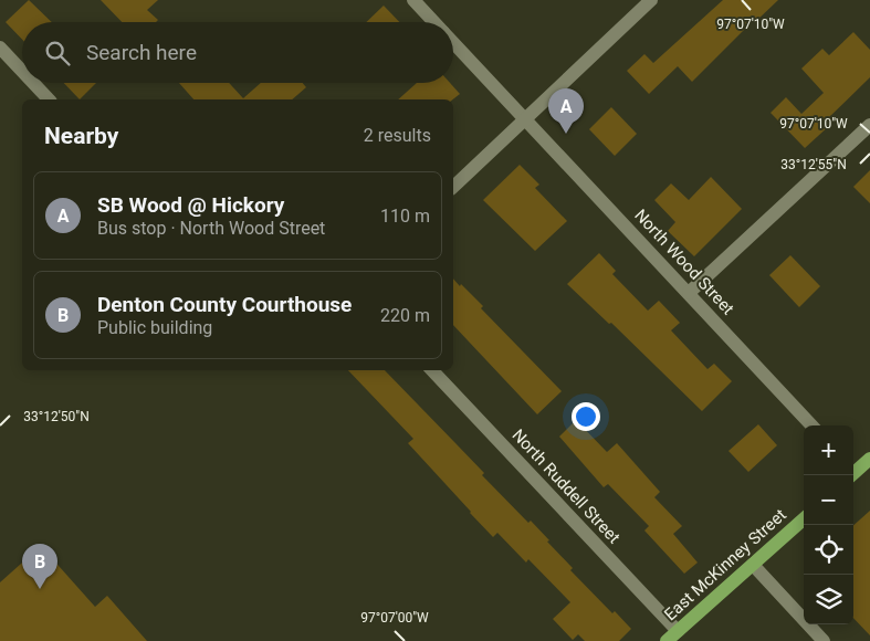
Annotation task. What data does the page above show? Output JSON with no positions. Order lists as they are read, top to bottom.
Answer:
{
  "streets": {
    "main road": ["East McKinney Street"],
    "street": ["North Wood Street", "North Ruddell Street"]
  },
  "crossings": [
    ["North Ruddell Street", "East McKinney Street"]
  ],
  "page": {
    "search": "Search here",
    "pins": ["A", "B"],
    "heading": ["Nearby", "2 results"],
    "list": [
      {
        "mark": "A",
        "name": "SB Wood @ Hickory",
        "note": "Bus stop · North Wood Street",
        "value": "110 m"
      },
      {
        "mark": "B",
        "name": "Denton County Courthouse",
        "note": "Public building",
        "value": "220 m"
      }
    ],
    "map_buttons": ["+", "−"]
  },
  "coordinates": [
    "97°07'10\"W",
    "33°12'55\"N",
    "33°12'50\"N",
    "97°07'00\"W"
  ]
}
